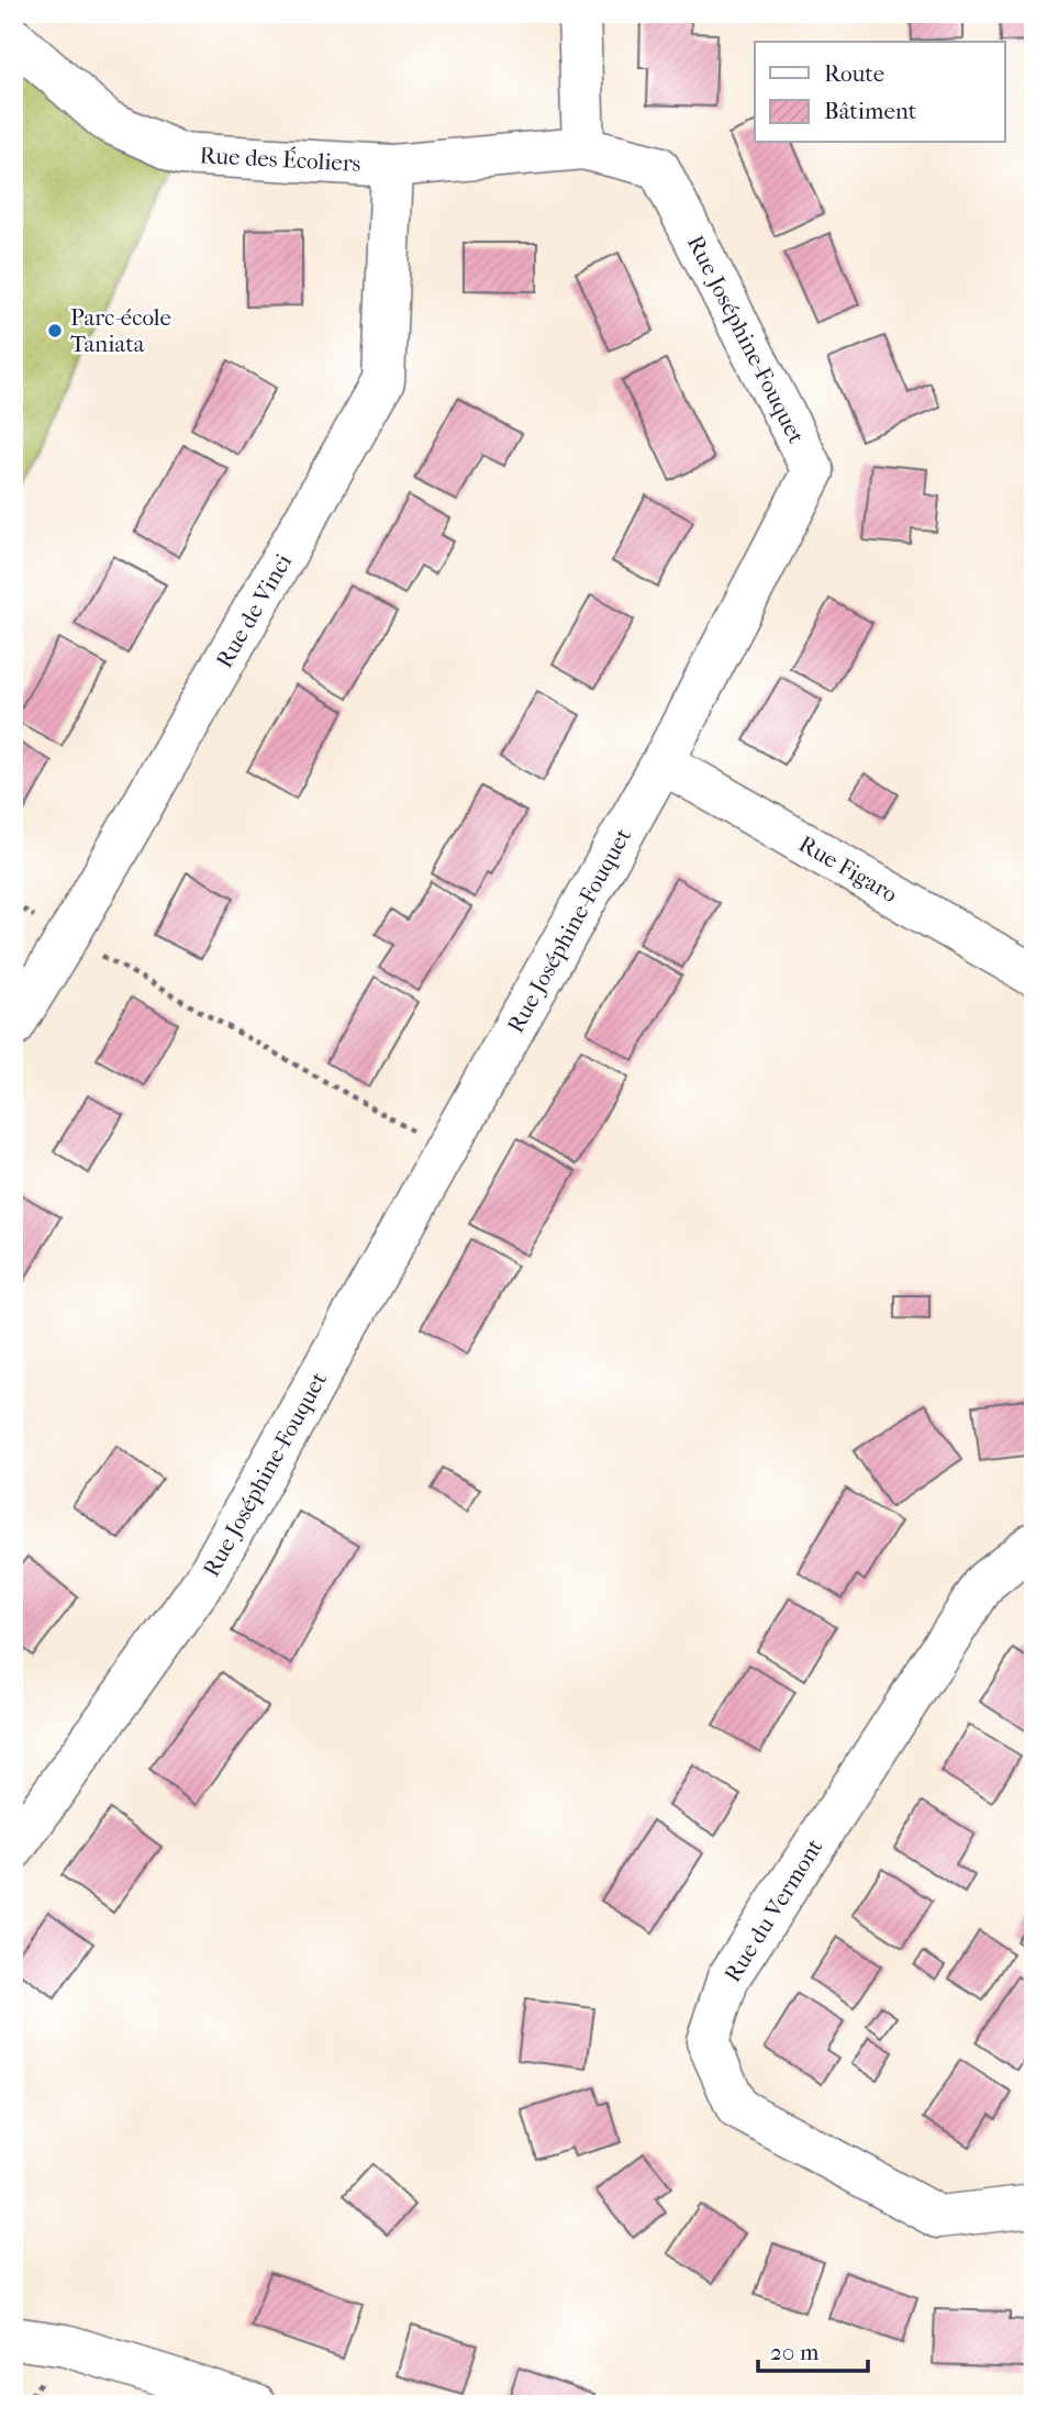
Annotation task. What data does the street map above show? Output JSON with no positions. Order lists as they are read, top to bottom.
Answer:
{
  "streets": {
    "street": [
      "Rue des Écoliers",
      "Rue Joséphine-Fouquet",
      "Rue de Vinci",
      "Rue Figaro",
      "Rue du Vermont"
    ]
  },
  "crossings": [
    ["Rue des Écoliers", "Rue Joséphine-Fouquet"],
    ["Rue des Écoliers", "Rue de Vinci"],
    ["Rue Joséphine-Fouquet", "Rue Figaro"]
  ],
  "places": ["Parc-école Taniata"],
  "legend": ["Route", "Bâtiment"],
  "scale_bar": "20 m"
}
